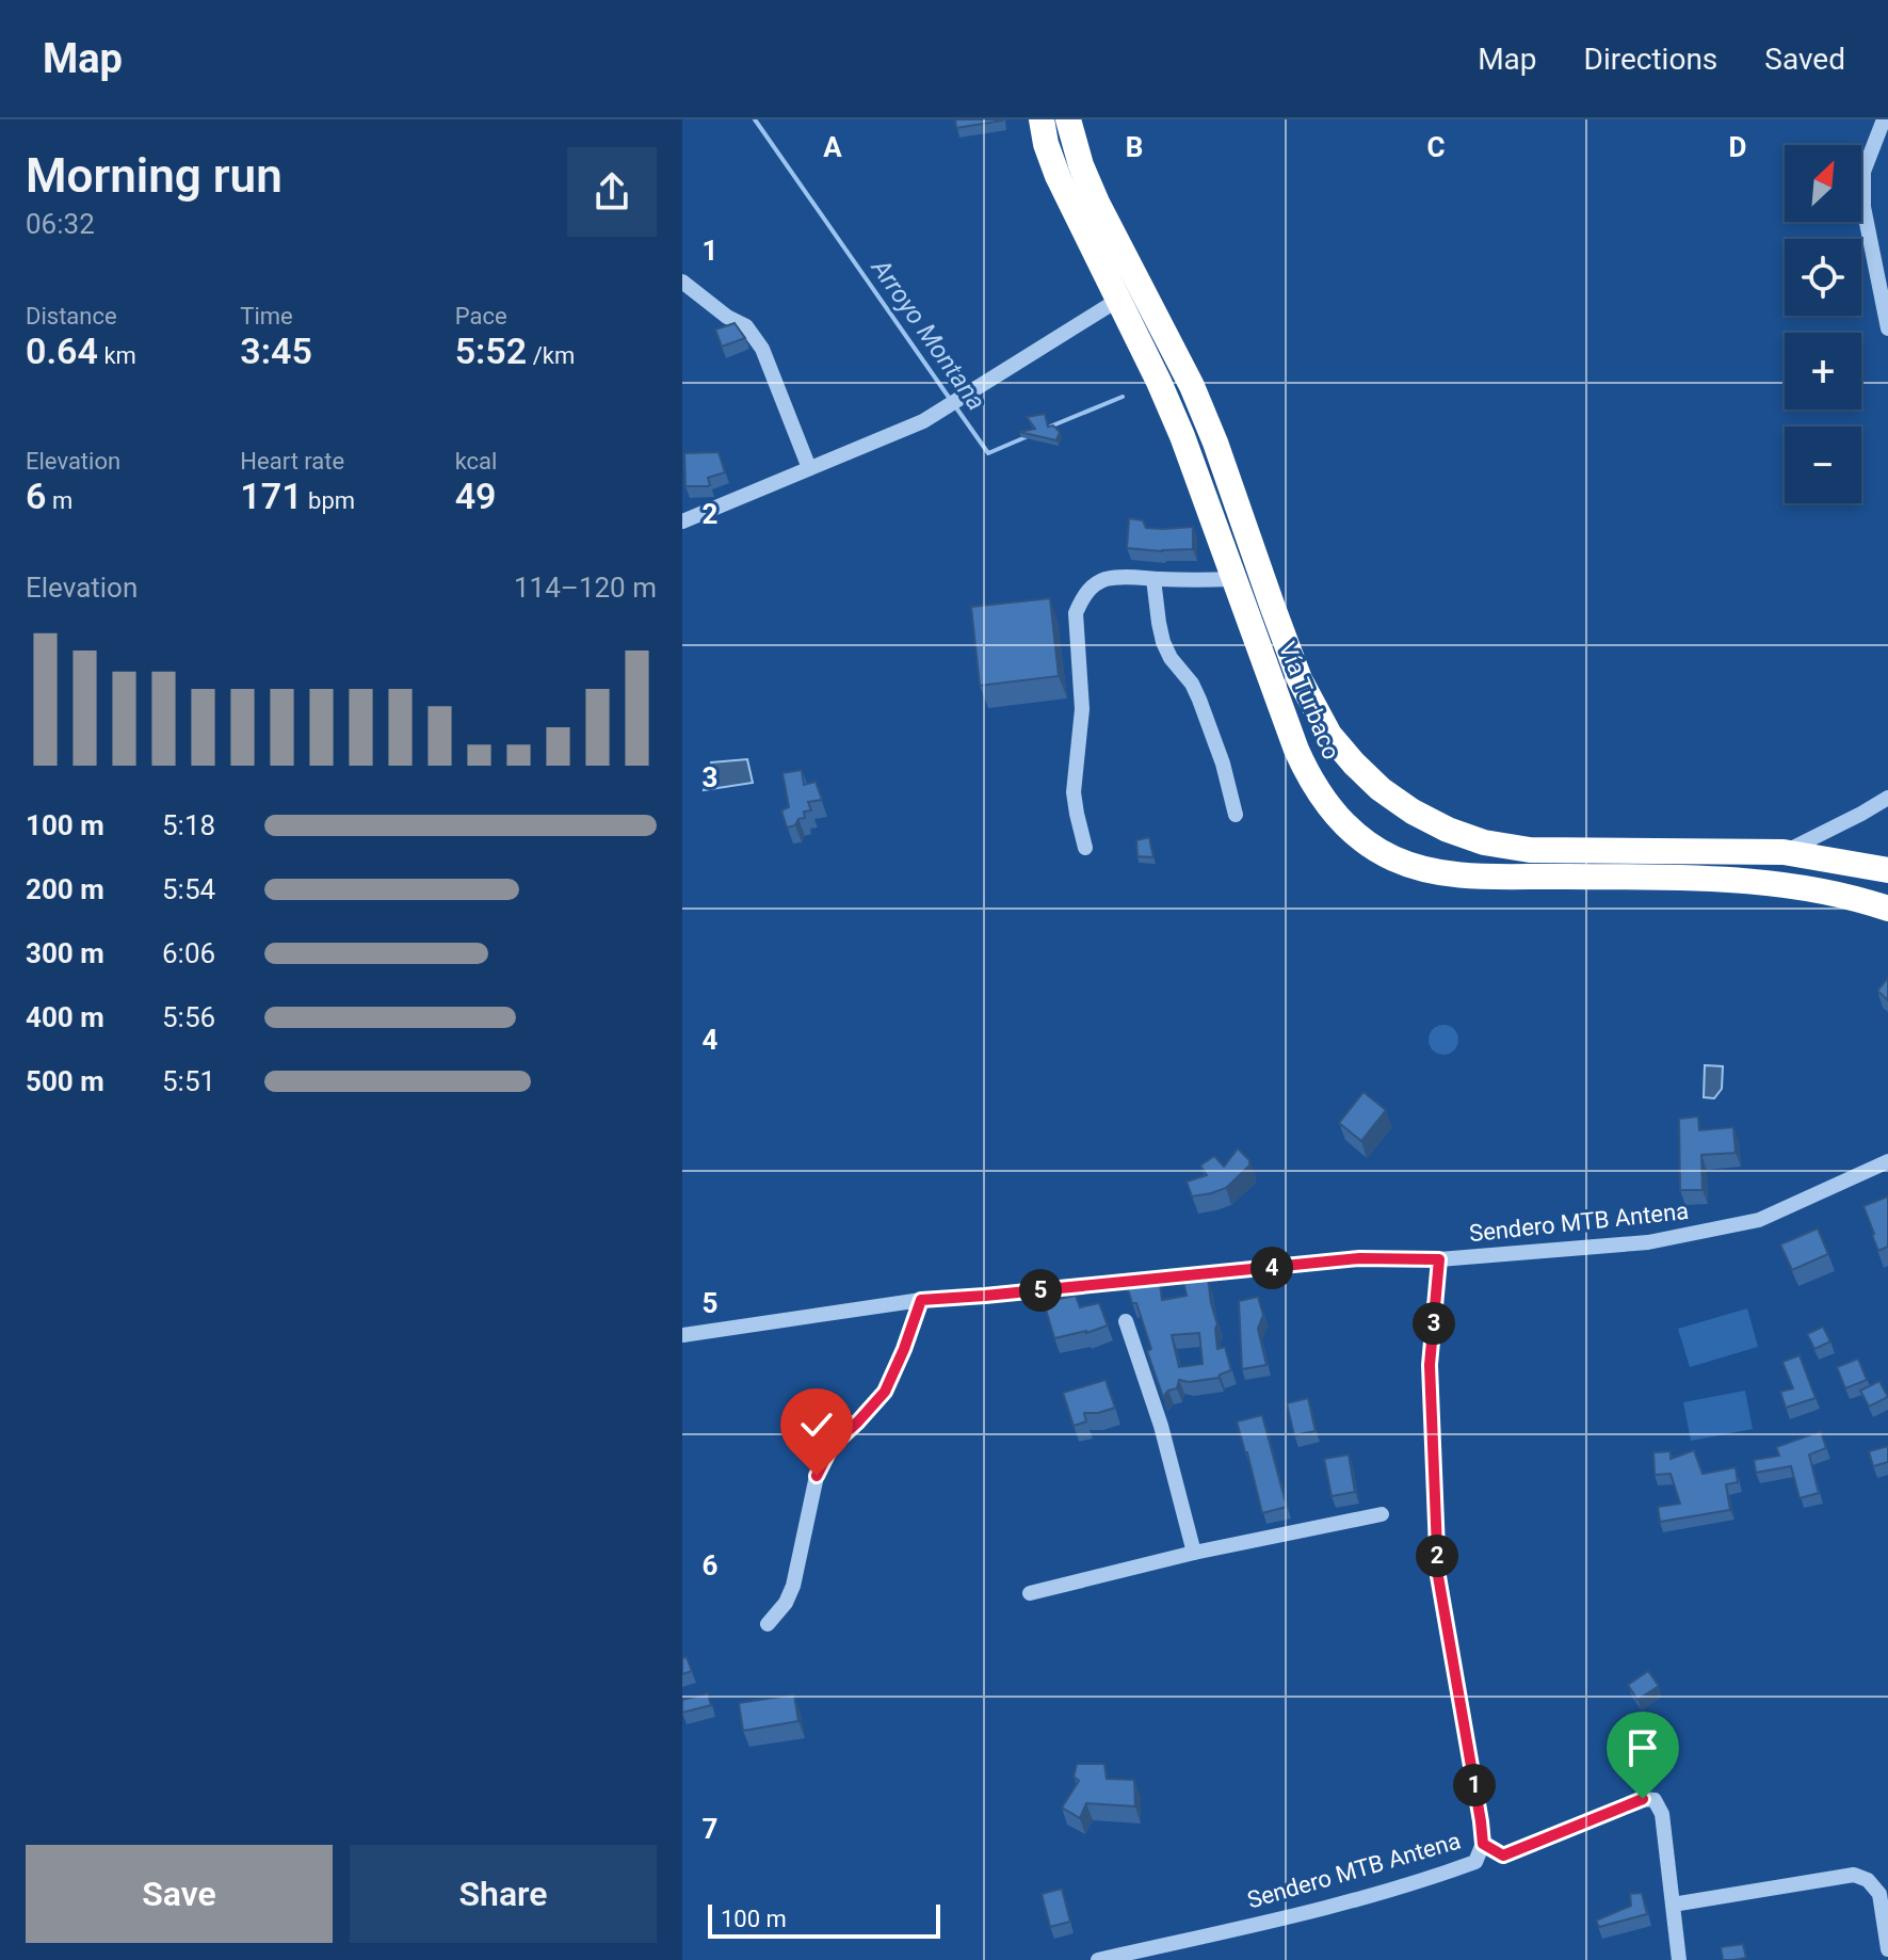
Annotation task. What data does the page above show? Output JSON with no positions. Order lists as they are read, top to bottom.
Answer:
{
  "streets": {
    "highway": ["Vía Turbaco"],
    "street": ["Sendero MTB Antena"]
  },
  "water": ["Arroyo Montana"],
  "scale_bar": "100 m",
  "north": "top right",
  "page": {
    "header": "Map",
    "nav": ["Map", "Directions", "Saved"],
    "heading": ["Morning run", "06:32"],
    "map_buttons": ["+", "−"],
    "stats": [
      ["Distance", "0.64 km"],
      ["Time", "3:45"],
      ["Pace", "5:52 /km"],
      ["Elevation", "6 m"],
      ["Heart rate", "171 bpm"],
      ["kcal", "49"]
    ],
    "chart": ["Elevation", "114–120 m"],
    "list": [
      {
        "name": "100 m",
        "note": "5:18"
      },
      {
        "name": "200 m",
        "note": "5:54"
      },
      {
        "name": "300 m",
        "note": "6:06"
      },
      {
        "name": "400 m",
        "note": "5:56"
      },
      {
        "name": "500 m",
        "note": "5:51"
      }
    ],
    "pins": [
      "4",
      "5",
      "3",
      "2",
      "1"
    ],
    "buttons": ["Save", "Share"],
    "scale": "100 m"
  },
  "grid": {
    "columns": [
      "A",
      "B",
      "C",
      "D"
    ],
    "rows": [
      "1",
      "2",
      "3",
      "4",
      "5",
      "6",
      "7"
    ]
  }
}
